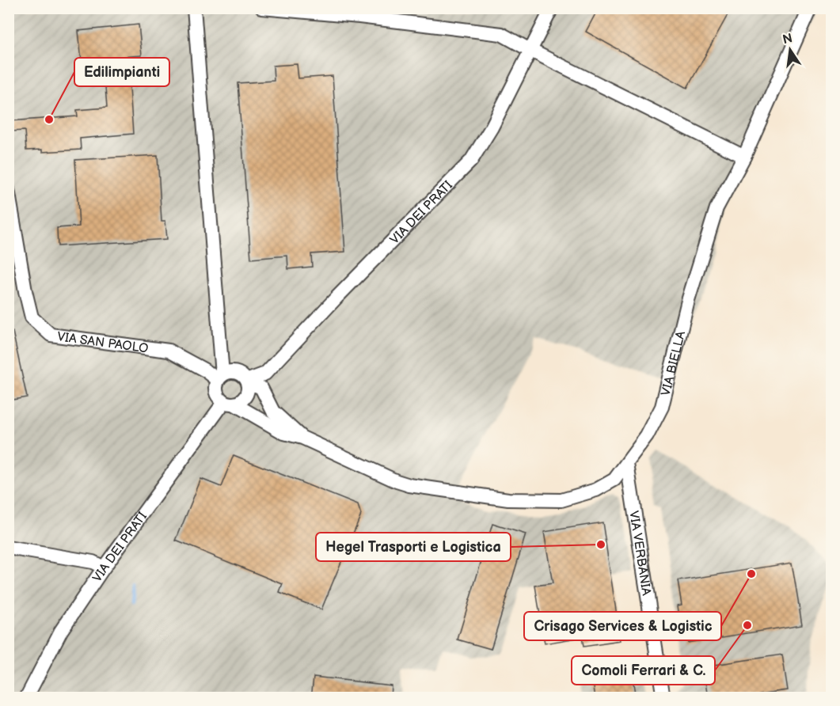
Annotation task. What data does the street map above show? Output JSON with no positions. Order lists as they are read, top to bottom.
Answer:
{
  "streets": {
    "street": [
      "VIA DEI PRATI",
      "VIA SAN PAOLO",
      "VIA BIELLA",
      "VIA VERBANIA"
    ]
  },
  "crossings": [
    ["VIA DEI PRATI", "VIA SAN PAOLO"],
    ["VIA DEI PRATI", "VIA BIELLA"],
    ["VIA SAN PAOLO", "VIA BIELLA"],
    ["VIA BIELLA", "VIA VERBANIA"]
  ],
  "places": [
    "Edilimpianti",
    "Hegel Trasporti e Logistica",
    "Crisago Services & Logistic",
    "Comoli Ferrari & C."
  ],
  "north": "top"
}
